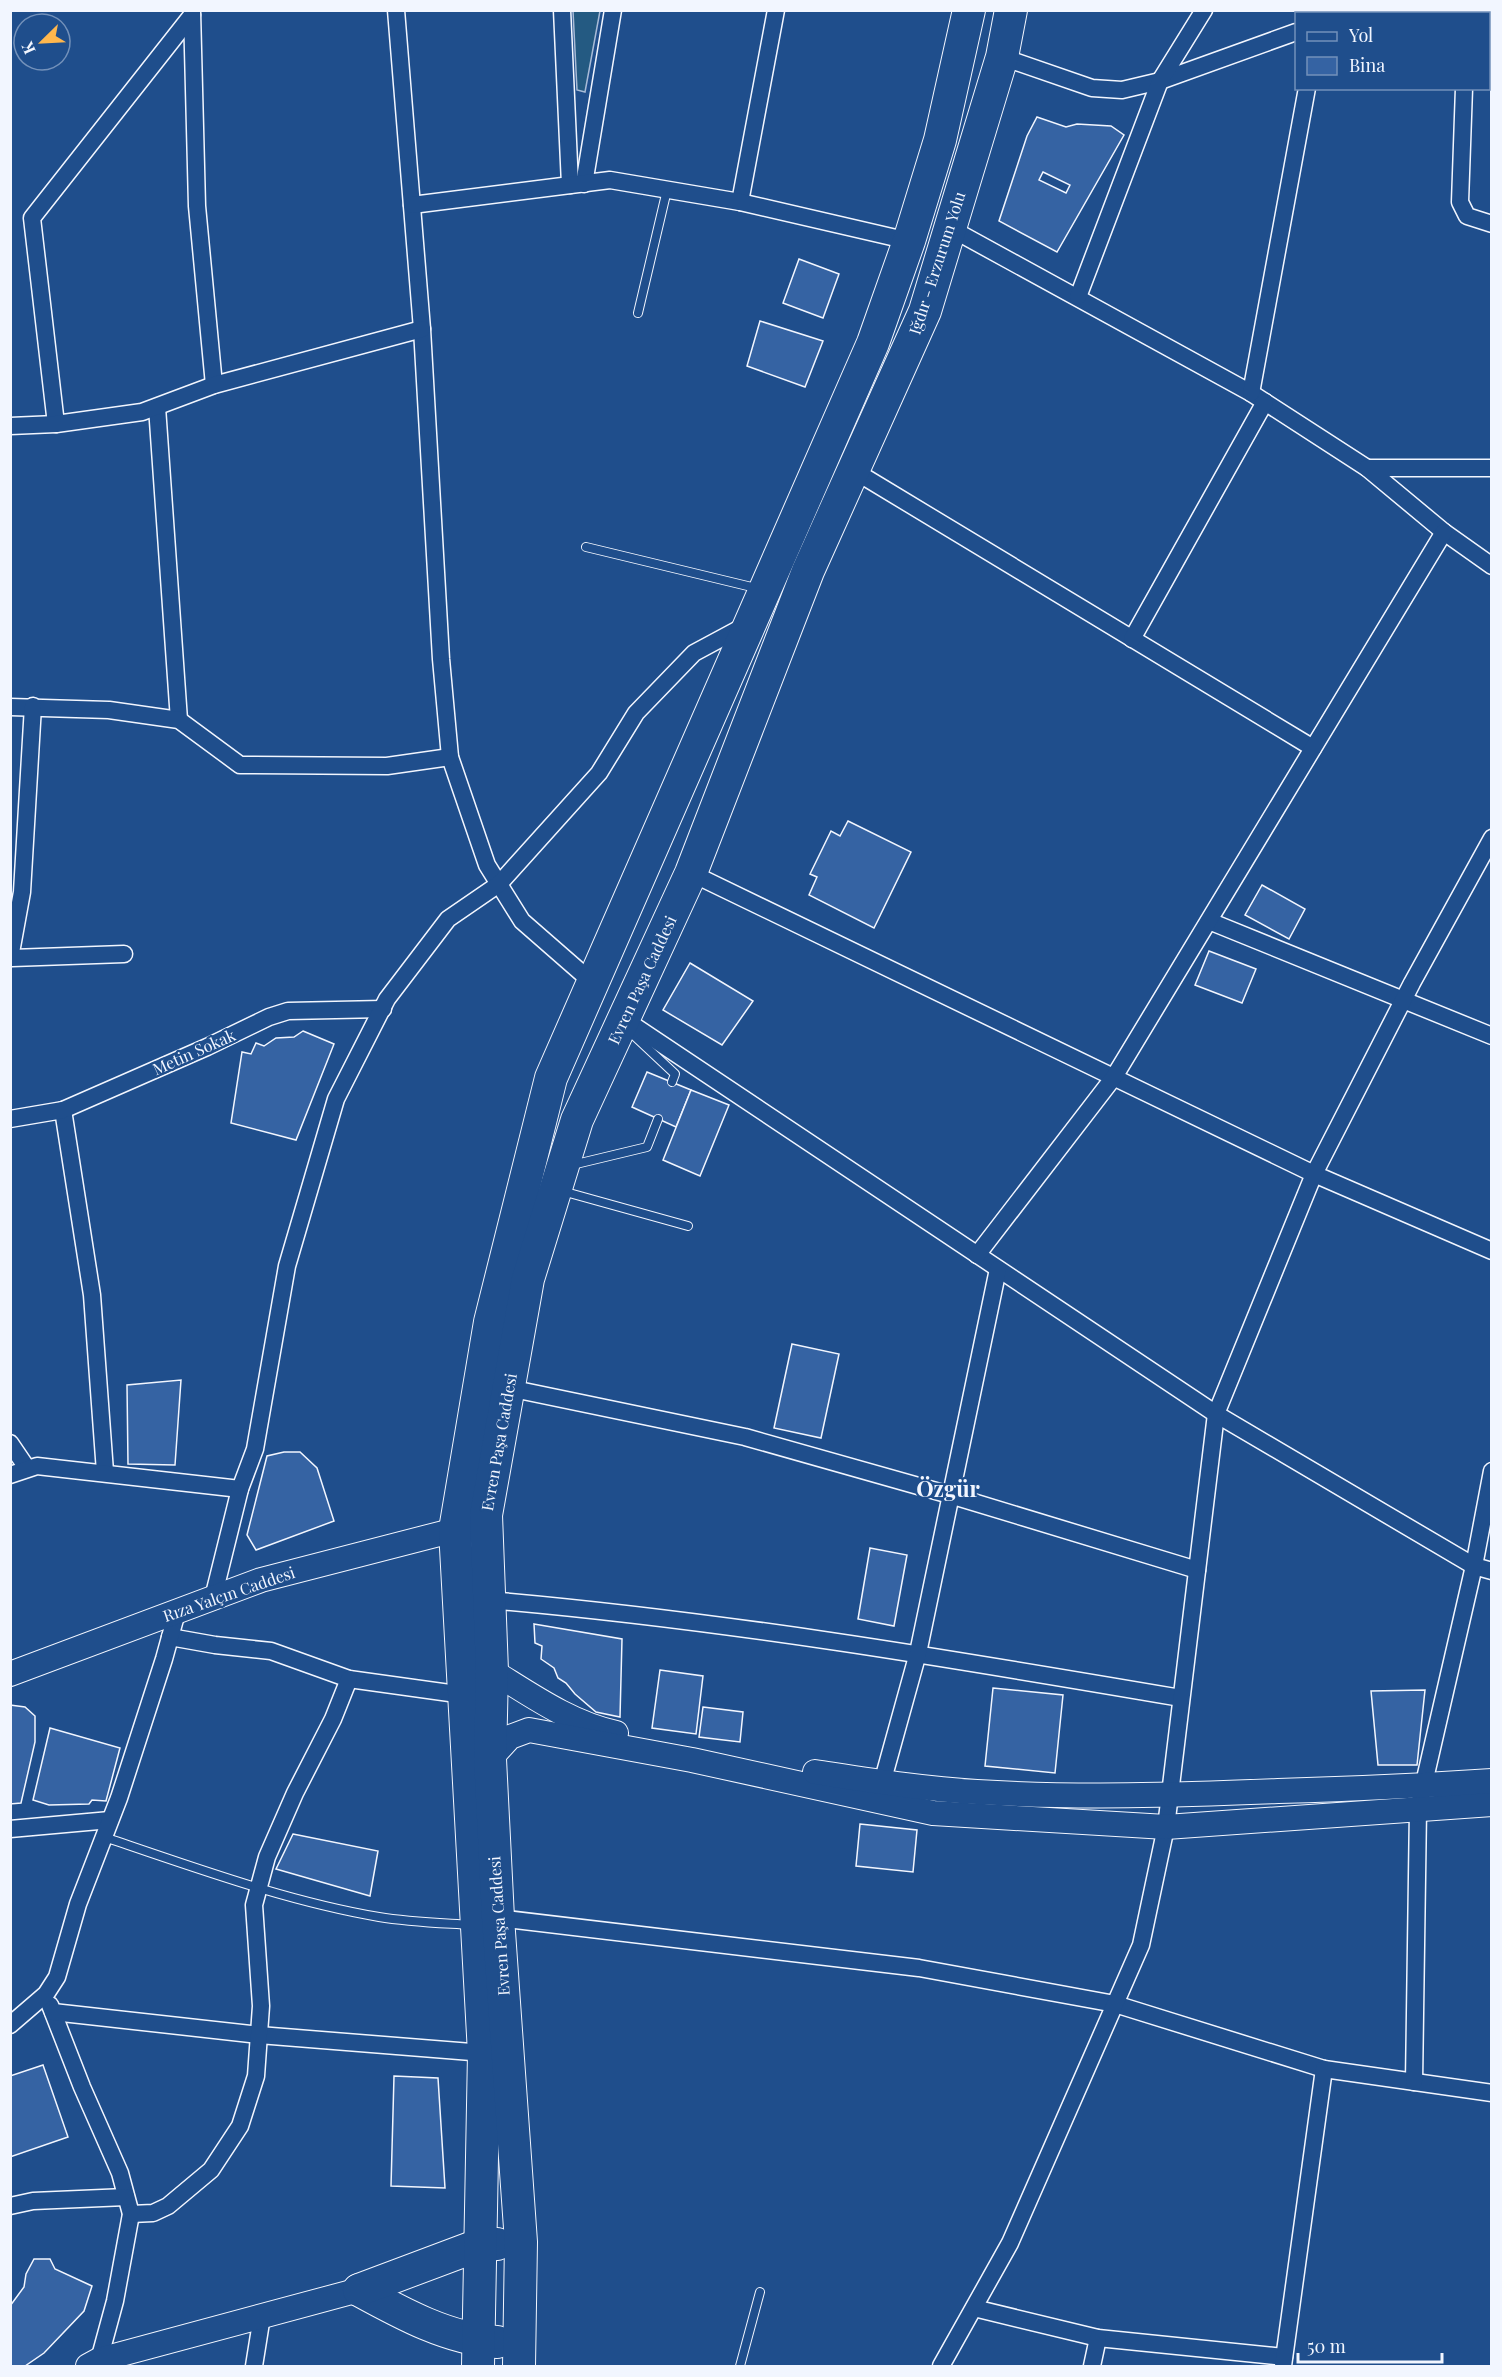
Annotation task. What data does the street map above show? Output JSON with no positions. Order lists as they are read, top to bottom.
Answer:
{
  "streets": {
    "highway": ["Iğdır - Erzurum Yolu", "Evren Paşa Caddesi"],
    "street": ["Metin Sokak", "Rıza Yalçın Caddesi"]
  },
  "crossings": [
    ["Iğdır - Erzurum Yolu", "Evren Paşa Caddesi"],
    ["Evren Paşa Caddesi", "Rıza Yalçın Caddesi"]
  ],
  "districts": ["Özgür"],
  "legend": ["Yol", "Bina"],
  "scale_bar": "50 m",
  "north": "bottom left"
}
